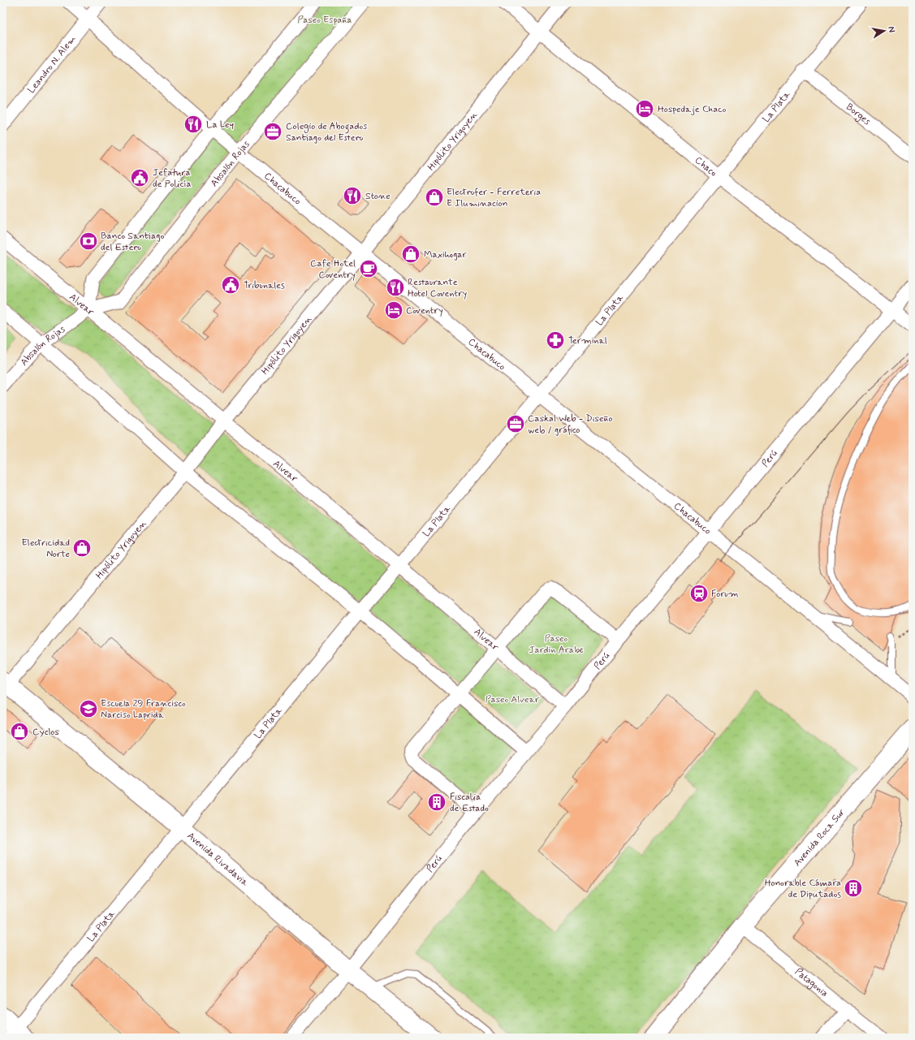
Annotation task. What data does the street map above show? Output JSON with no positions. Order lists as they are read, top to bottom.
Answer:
{
  "streets": {
    "main road": ["Avenida Roca Sur", "Avenida Rivadavia"],
    "street": [
      "Leandro N. Alem",
      "La Plata",
      "Borges",
      "Hipólito Yrigoyen",
      "Absalón Rojas",
      "Chaco",
      "Chacabuco",
      "Alvear",
      "Perú",
      "Patagonia"
    ]
  },
  "crossings": [
    ["Leandro N. Alem", "Chacabuco"],
    ["La Plata", "Borges"],
    ["La Plata", "Chaco"],
    ["La Plata", "Chacabuco"],
    ["La Plata", "Alvear"],
    ["La Plata", "Avenida Rivadavia"],
    ["Hipólito Yrigoyen", "Chaco"],
    ["Hipólito Yrigoyen", "Chacabuco"],
    ["Hipólito Yrigoyen", "Alvear"],
    ["Hipólito Yrigoyen", "Avenida Rivadavia"],
    ["Absalón Rojas", "Chacabuco"],
    ["Absalón Rojas", "Alvear"],
    ["Chaco", "Perú"],
    ["Chacabuco", "Perú"],
    ["Alvear", "Perú"],
    ["Perú", "Avenida Rivadavia"],
    ["Avenida Roca Sur", "Patagonia"]
  ],
  "parks": ["Paseo España", "Paseo Jardin Arabe", "Paseo Alvear"],
  "places": {
    "hotel": ["Hospedaje Chaco", "Coventry"],
    "restaurant": ["La Ley", "Stone", "Restaurante Hotel Coventry"],
    "office": ["Colegio de Abogados Santiago del Estero", "Caskal Web - Diseño web / gráfico"],
    "public building": ["Jefatura de Policía", "Tribunales"],
    "shop": [
      "Electrofer - Ferreteria E Iluminacion",
      "Maxihogar",
      "Electricidad Norte",
      "Cyclos"
    ],
    "bank": ["Banco Santiago del Estero"],
    "cafe": ["Cafe Hotel Coventry"],
    "pharmacy": ["Terminal"],
    "station": ["Forum"],
    "school or university": ["Escuela 29 Francisco Narciso Laprida"],
    "building": ["Fiscalia de Estado", "Honorable Cámara de Diputados"]
  },
  "north": "right"
}
